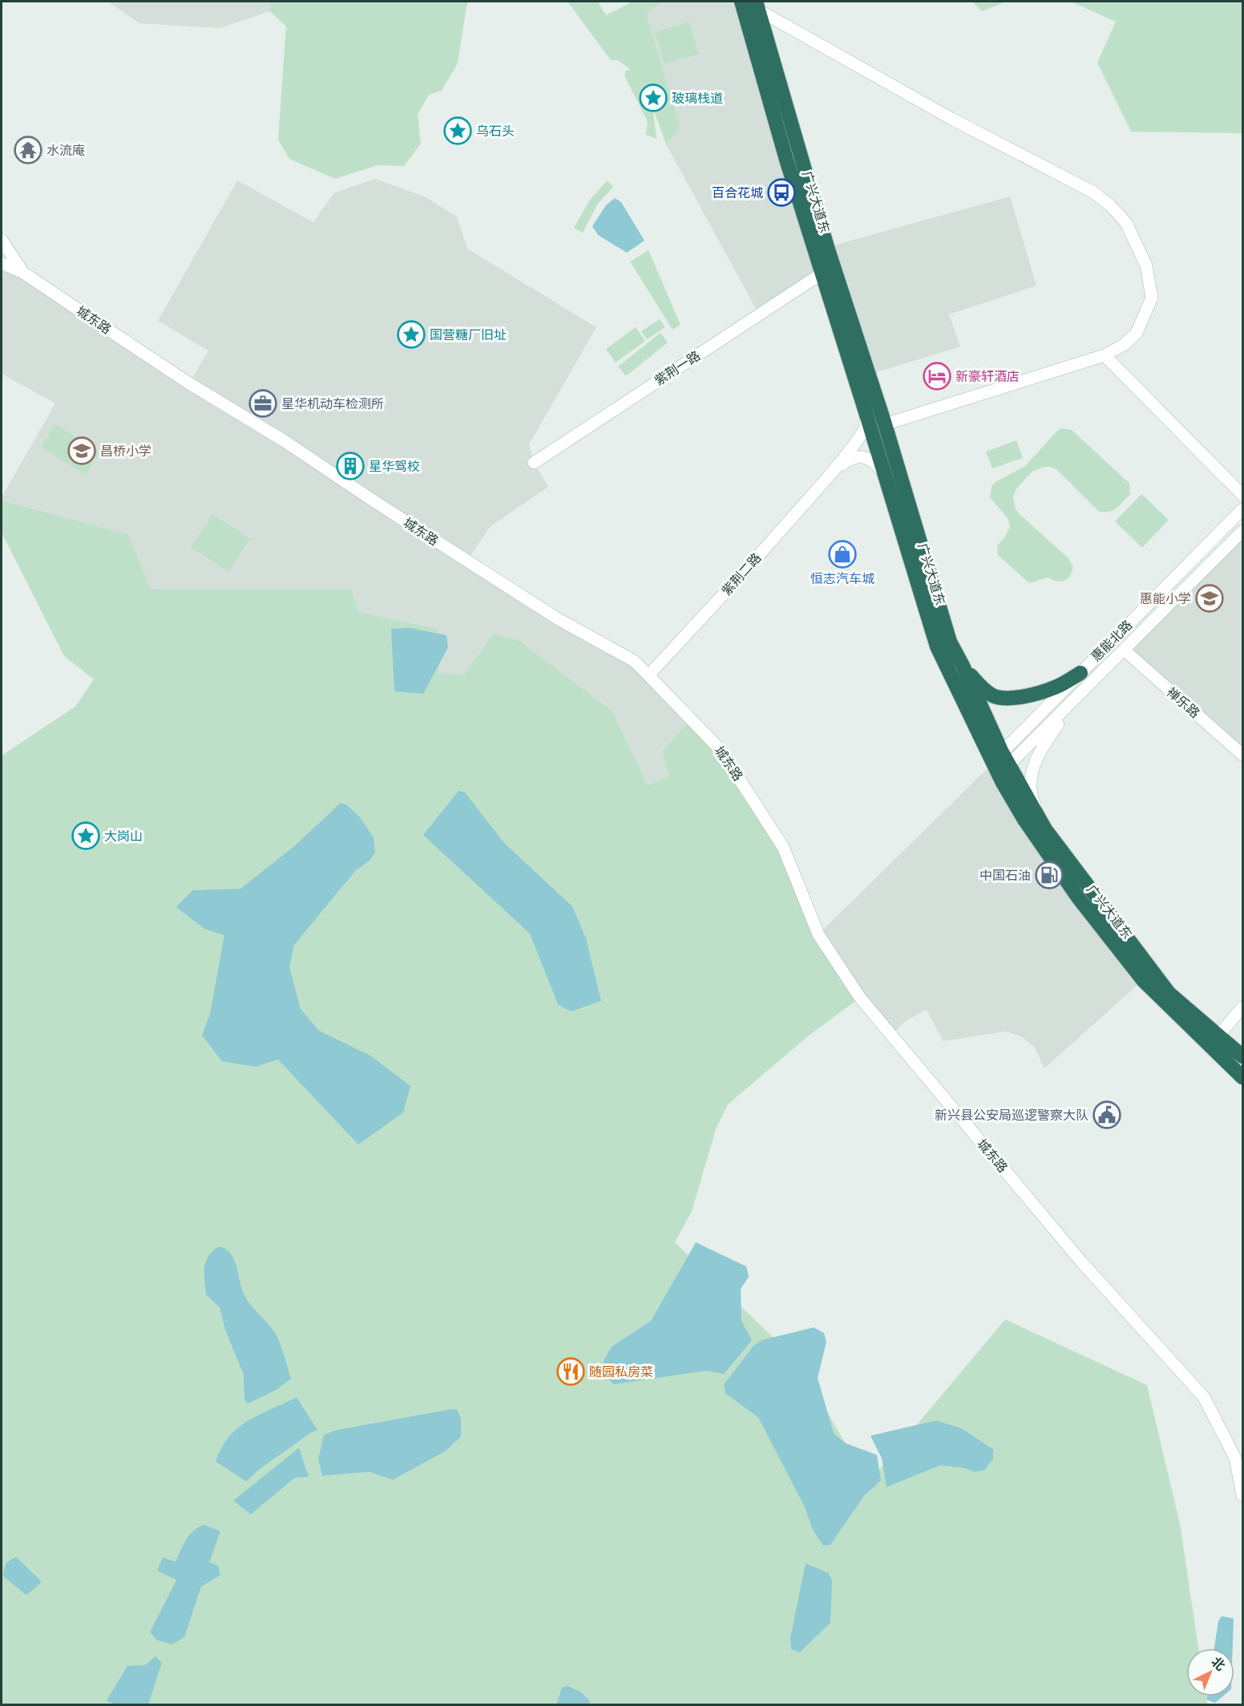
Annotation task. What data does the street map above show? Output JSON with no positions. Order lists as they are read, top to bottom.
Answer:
{
  "streets": {
    "highway": ["广兴大道东"],
    "street": [
      "城东路",
      "紫荆一路",
      "紫荆二路",
      "惠能北路",
      "禅乐路"
    ]
  },
  "crossings": [
    ["广兴大道东", "紫荆一路"],
    ["广兴大道东", "紫荆二路"],
    ["广兴大道东", "惠能北路"],
    ["城东路", "紫荆二路"],
    ["惠能北路", "禅乐路"]
  ],
  "places": {
    "place": [
      "玻璃栈道",
      "乌石头",
      "国营糖厂旧址",
      "大岗山"
    ],
    "temple": ["水流庵"],
    "bus stop": ["百合花城"],
    "hotel": ["新豪轩酒店"],
    "office": ["星华机动车检测所"],
    "school or university": ["昌桥小学", "惠能小学"],
    "building": ["星华驾校"],
    "shop": ["恒志汽车城"],
    "fuel station": ["中国石油"],
    "public building": ["新兴县公安局巡逻警察大队"],
    "restaurant": ["随园私房菜"]
  },
  "north": "top right"
}
